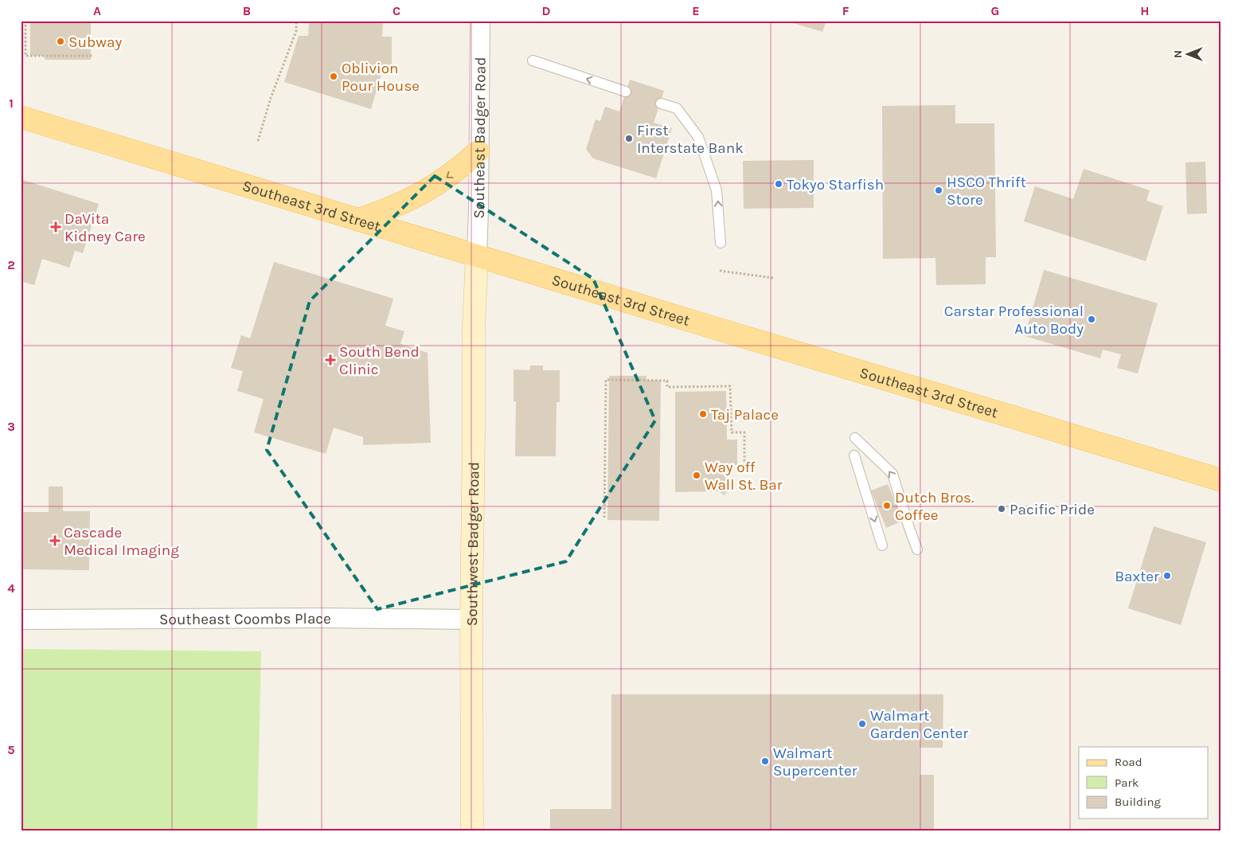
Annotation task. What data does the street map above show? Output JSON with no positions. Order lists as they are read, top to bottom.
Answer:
{
  "streets": {
    "main road": ["Southeast 3rd Street"],
    "street": ["Southeast Badger Road", "Southwest Badger Road", "Southeast Coombs Place"]
  },
  "crossings": [
    ["Southeast Badger Road", "Southeast 3rd Street"],
    ["Southeast Badger Road", "Southwest Badger Road"],
    ["Southeast 3rd Street", "Southwest Badger Road"],
    ["Southwest Badger Road", "Southeast Coombs Place"]
  ],
  "places": {
    "other": [
      "Subway",
      "Oblivion Pour House",
      "First Interstate Bank",
      "Tokyo Starfish",
      "HSCO Thrift Store",
      "Carstar Professional Auto Body",
      "Taj Palace",
      "Way off Wall St. Bar",
      "Dutch Bros. Coffee",
      "Pacific Pride",
      "Baxter",
      "Walmart Garden Center",
      "Walmart Supercenter"
    ],
    "health": ["DaVita Kidney Care", "South Bend Clinic", "Cascade Medical Imaging"]
  },
  "legend": ["Road", "Park", "Building"],
  "north": "left",
  "grid": {
    "columns": [
      "A",
      "B",
      "C",
      "D",
      "E",
      "F",
      "G",
      "H"
    ],
    "rows": [
      "1",
      "2",
      "3",
      "4",
      "5"
    ]
  }
}
